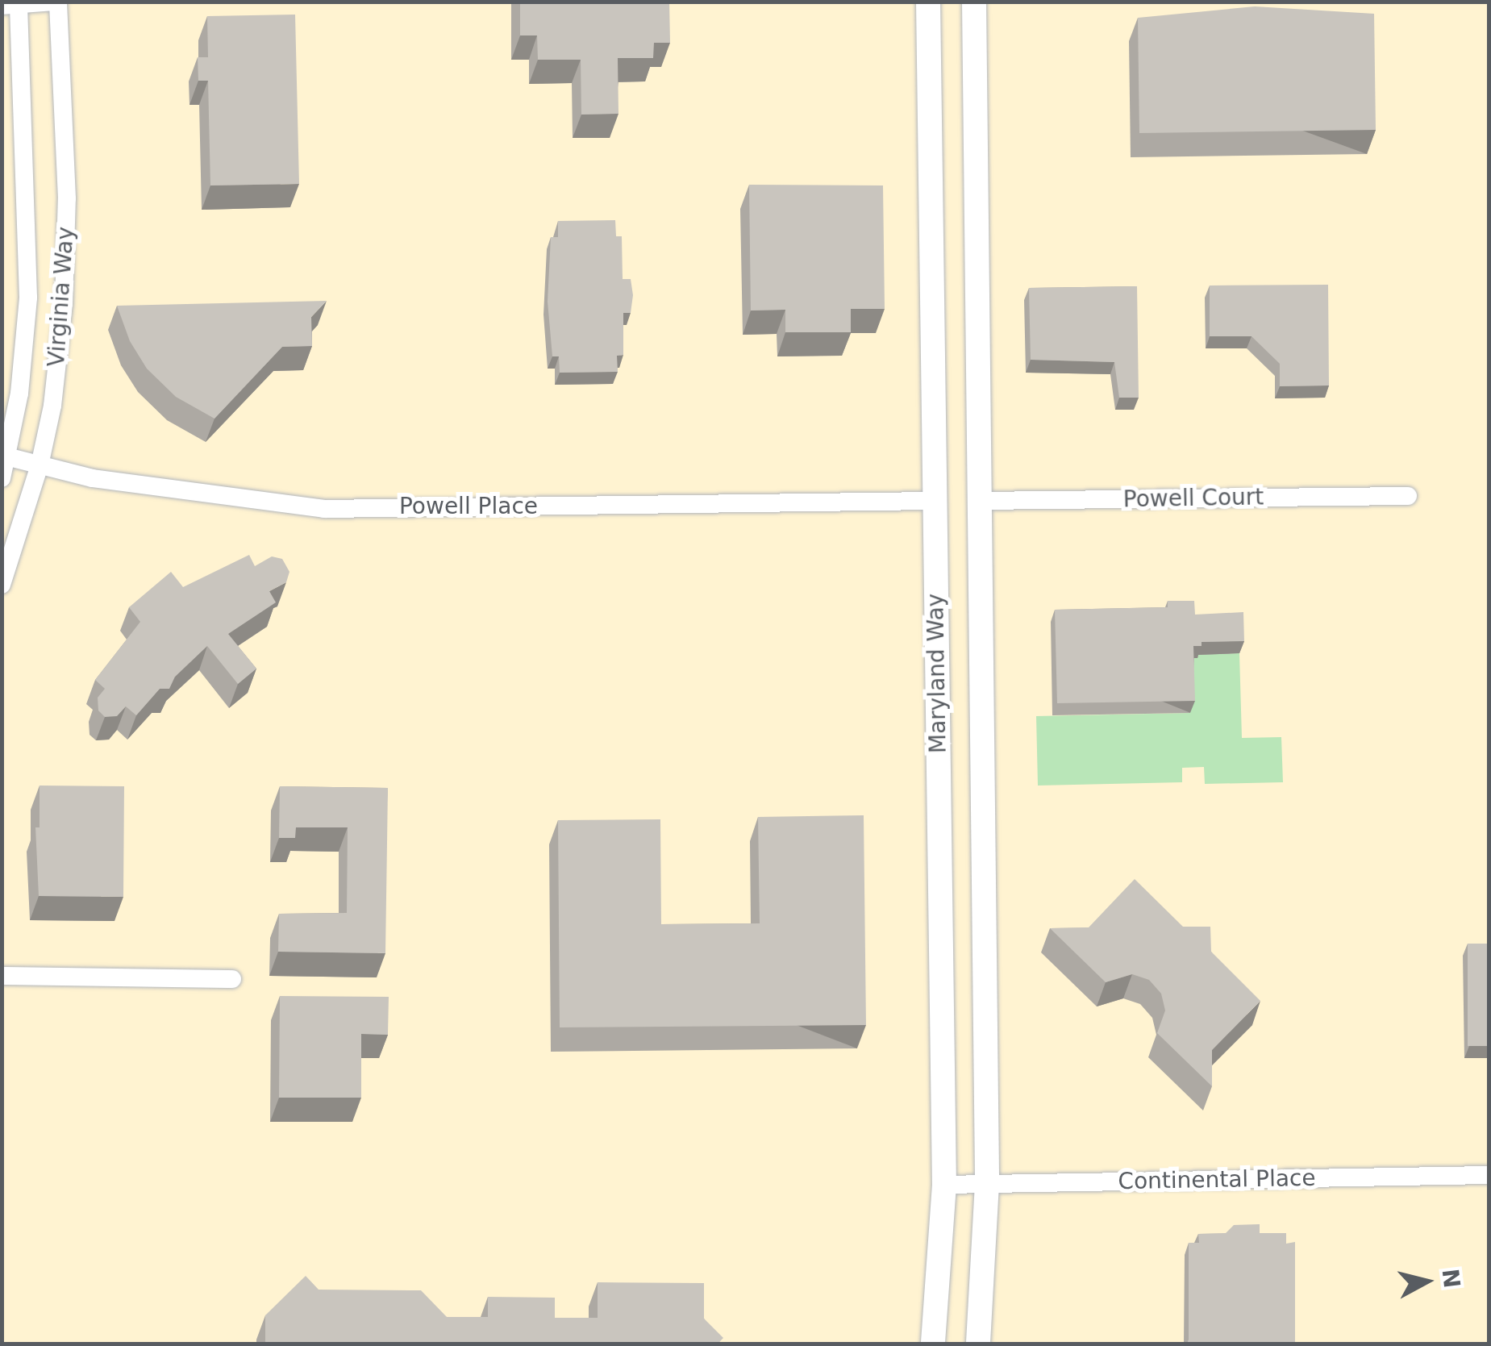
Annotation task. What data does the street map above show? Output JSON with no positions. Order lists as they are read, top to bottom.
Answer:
{
  "streets": {
    "main road": ["Maryland Way"],
    "street": [
      "Virginia Way",
      "Powell Court",
      "Powell Place",
      "Continental Place"
    ]
  },
  "crossings": [
    ["Virginia Way", "Powell Place"],
    ["Powell Court", "Maryland Way"],
    ["Powell Place", "Maryland Way"],
    ["Maryland Way", "Continental Place"]
  ],
  "north": "right"
}
